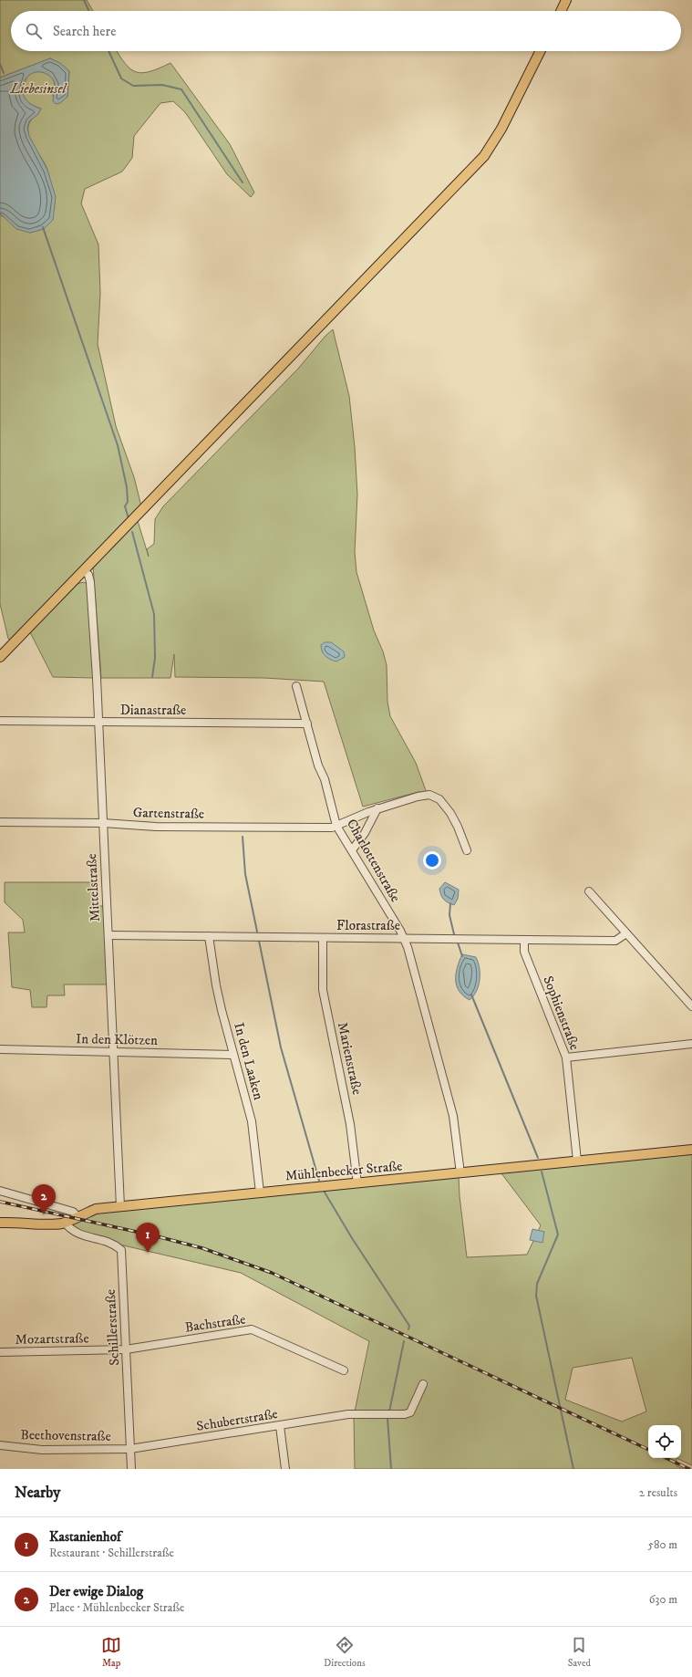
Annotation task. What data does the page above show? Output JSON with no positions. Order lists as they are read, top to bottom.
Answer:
{
  "streets": {
    "main road": ["Mühlenbecker Straße"],
    "street": [
      "Dianastraße",
      "Gartenstraße",
      "Charlottenstraße",
      "Mittelstraße",
      "Florastraße",
      "Sophienstraße",
      "In den Klötzen",
      "Marienstraße",
      "In den Laaken",
      "Bachstraße",
      "Schillerstraße",
      "Mozartstraße",
      "Schubertstraße",
      "Beethovenstraße"
    ]
  },
  "crossings": [
    ["Dianastraße", "Charlottenstraße"],
    ["Dianastraße", "Mittelstraße"],
    ["Gartenstraße", "Charlottenstraße"],
    ["Gartenstraße", "Mittelstraße"],
    ["Charlottenstraße", "Florastraße"],
    ["Charlottenstraße", "Mühlenbecker Straße"],
    ["Mittelstraße", "Florastraße"],
    ["Mittelstraße", "In den Klötzen"],
    ["Mittelstraße", "Mühlenbecker Straße"],
    ["Florastraße", "Sophienstraße"],
    ["Florastraße", "Marienstraße"],
    ["Florastraße", "In den Laaken"],
    ["Sophienstraße", "Mühlenbecker Straße"],
    ["In den Klötzen", "In den Laaken"],
    ["Marienstraße", "Mühlenbecker Straße"],
    ["In den Laaken", "Mühlenbecker Straße"],
    ["Mühlenbecker Straße", "Schillerstraße"],
    ["Bachstraße", "Schillerstraße"],
    ["Bachstraße", "Mozartstraße"],
    ["Schillerstraße", "Mozartstraße"],
    ["Schillerstraße", "Schubertstraße"],
    ["Schillerstraße", "Beethovenstraße"],
    ["Schubertstraße", "Beethovenstraße"]
  ],
  "parks": ["Liebesinsel"],
  "page": {
    "search": "Search here",
    "pins": ["2", "1"],
    "heading": ["Nearby", "2 results"],
    "list": [
      {
        "mark": "1",
        "name": "Kastanienhof",
        "note": "Restaurant · Schillerstraße",
        "value": "580 m"
      },
      {
        "mark": "2",
        "name": "Der ewige Dialog",
        "note": "Place · Mühlenbecker Straße",
        "value": "630 m"
      }
    ],
    "nav": ["Map", "Directions", "Saved"]
  }
}
